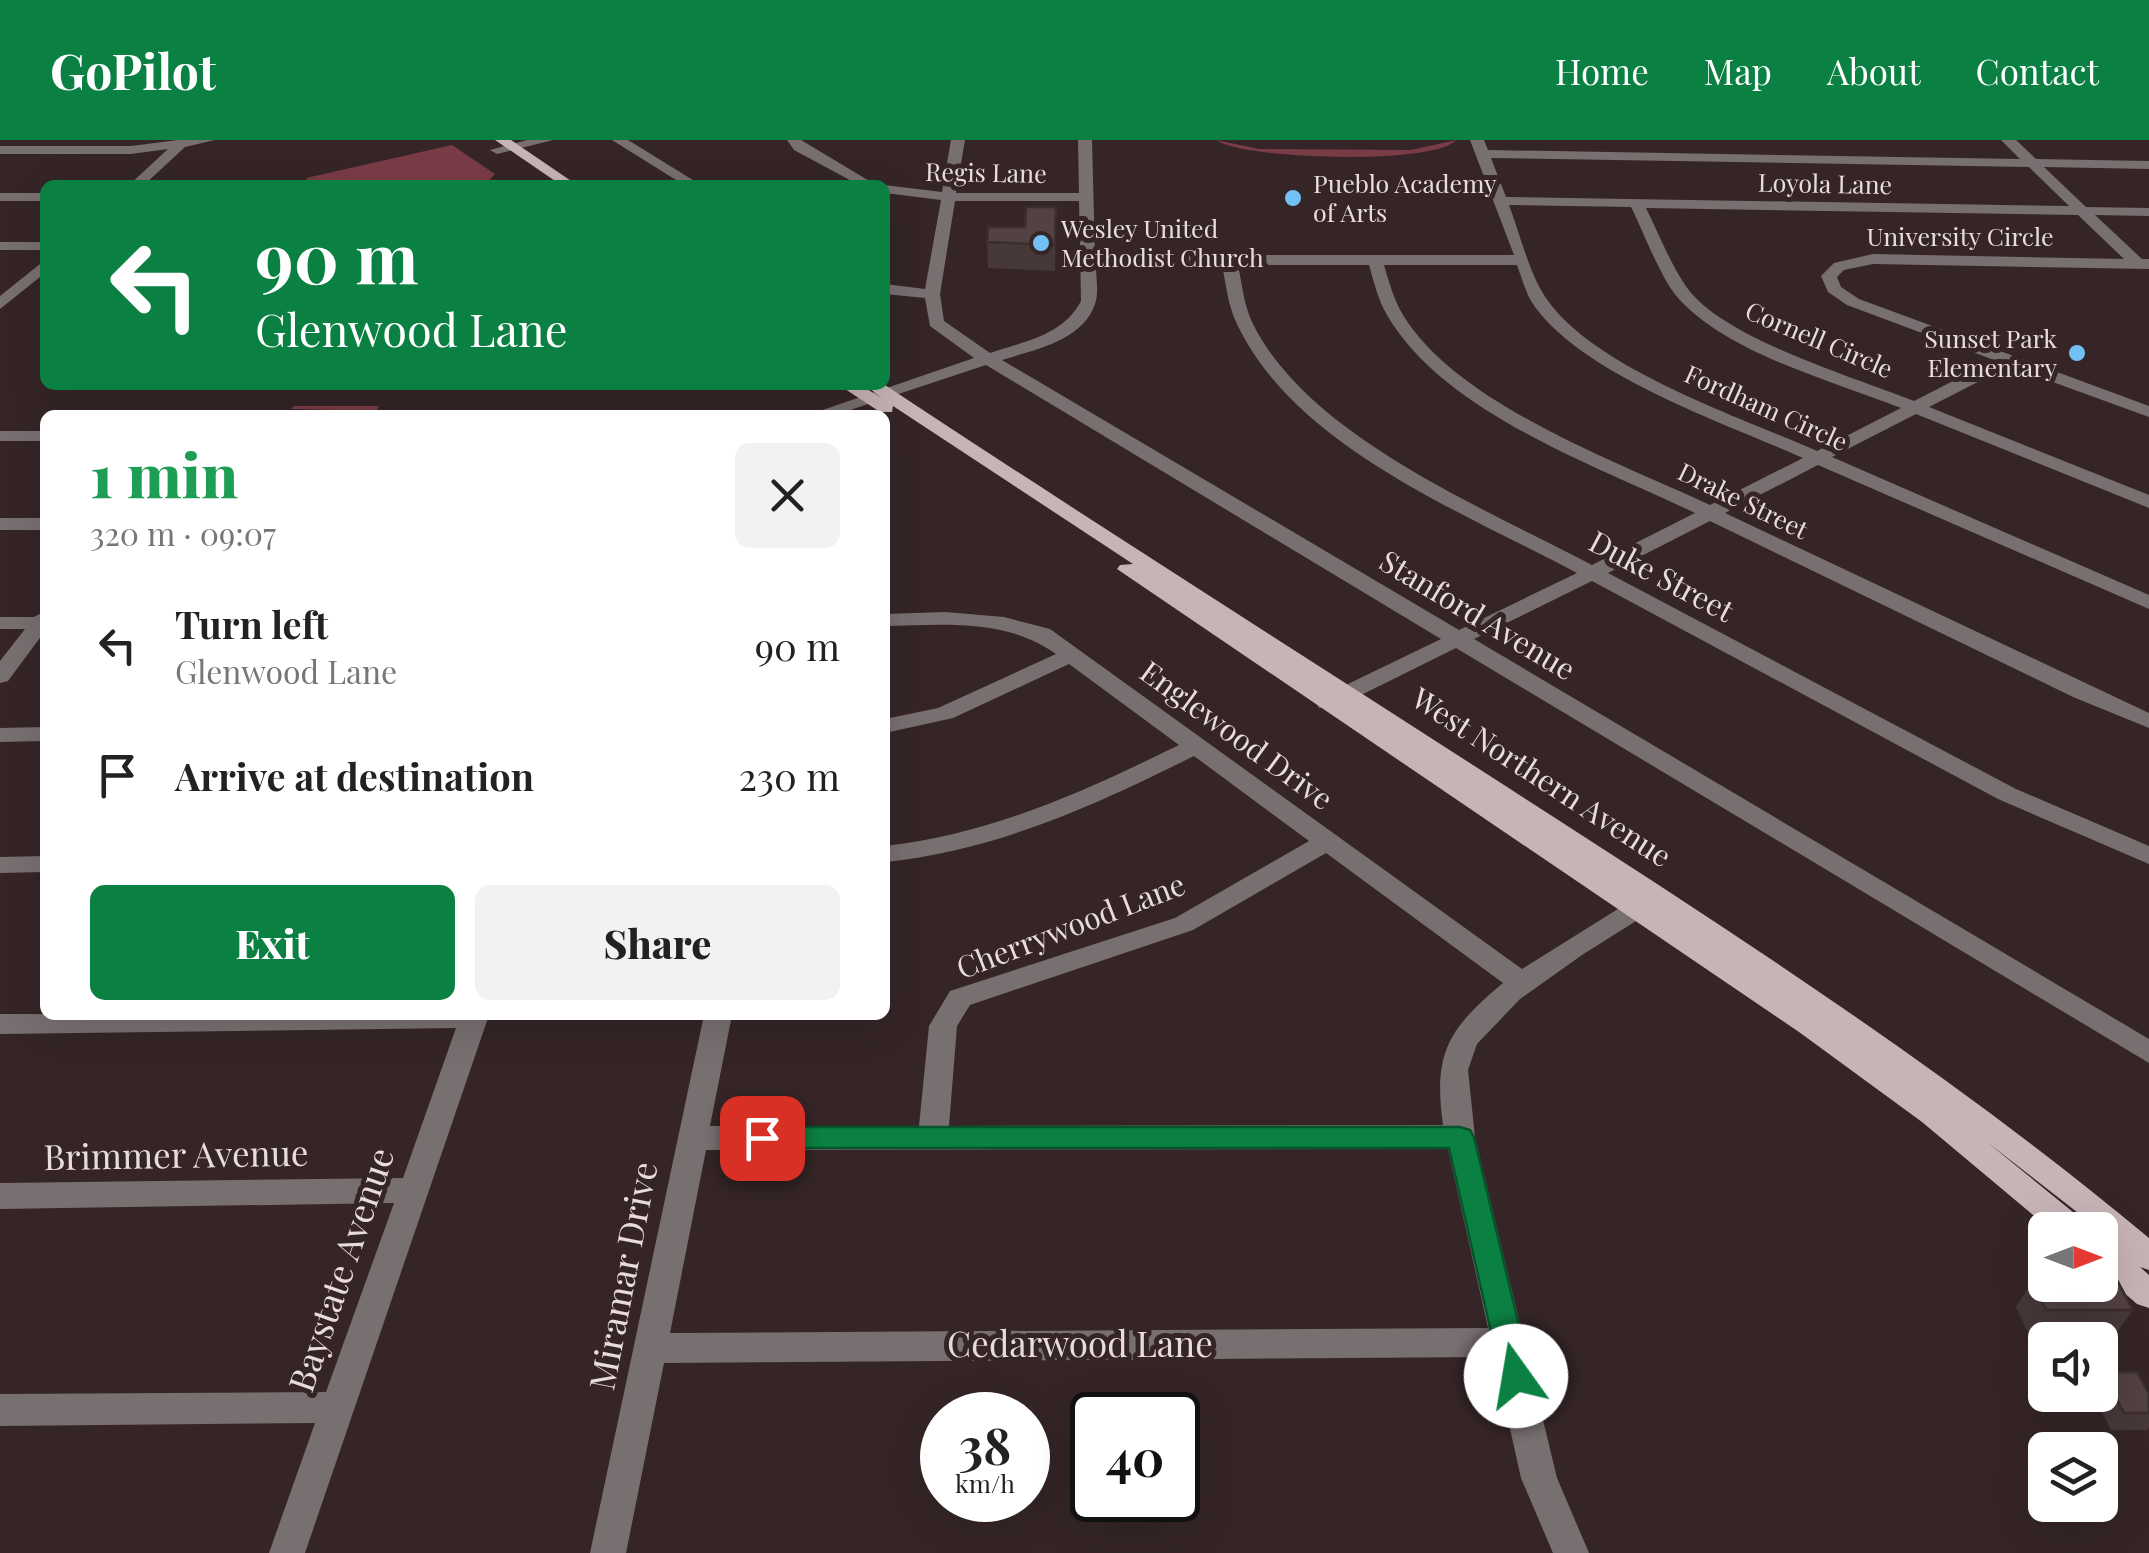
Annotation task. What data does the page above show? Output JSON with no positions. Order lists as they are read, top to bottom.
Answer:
{
  "streets": {
    "main road": ["West Northern Avenue"],
    "street": [
      "Regis Lane",
      "Loyola Lane",
      "University Circle",
      "Cornell Circle",
      "Fordham Circle",
      "Drake Street",
      "Duke Street",
      "Stanford Avenue",
      "Englewood Drive",
      "Cherrywood Lane",
      "Brimmer Avenue",
      "Baystate Avenue",
      "Miramar Drive",
      "Cedarwood Lane"
    ]
  },
  "crossings": [
    ["Regis Lane", "Stanford Avenue"],
    ["Loyola Lane", "Cornell Circle"],
    ["Loyola Lane", "Fordham Circle"],
    ["Englewood Drive", "Cherrywood Lane"],
    ["Brimmer Avenue", "Baystate Avenue"],
    ["Miramar Drive", "Cedarwood Lane"]
  ],
  "places": ["Pueblo Academy of Arts", "Wesley United Methodist Church", "Sunset Park Elementary"],
  "north": "right",
  "page": {
    "header": "GoPilot",
    "nav": [
      "Home",
      "Map",
      "About",
      "Contact"
    ],
    "turn": ["90 m", "Glenwood Lane"],
    "heading": ["1 min", "320 m · 09:07"],
    "list": [
      {
        "name": "Turn left",
        "note": "Glenwood Lane",
        "value": "90 m"
      },
      {
        "name": "Arrive at destination",
        "value": "230 m"
      }
    ],
    "buttons": ["Exit", "Share"],
    "speed": "38 km/h",
    "limit": "40"
  }
}
